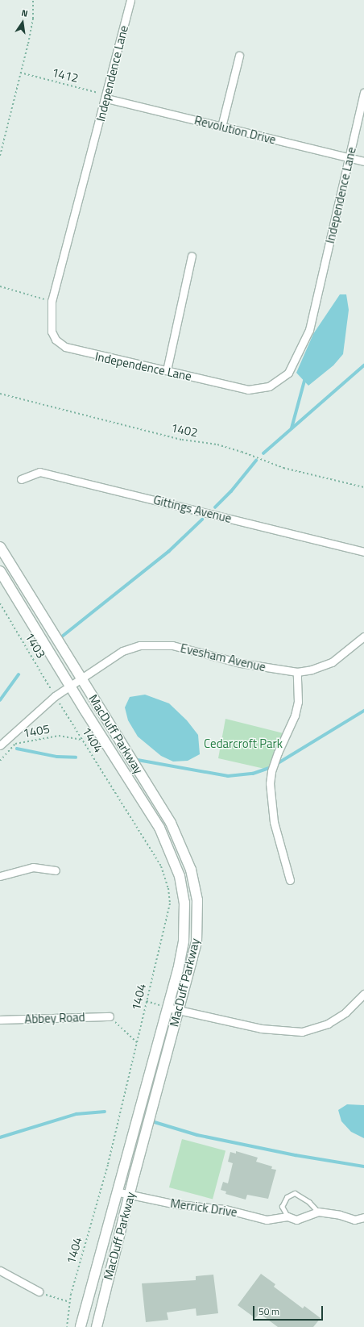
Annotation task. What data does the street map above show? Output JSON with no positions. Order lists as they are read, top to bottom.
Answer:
{
  "streets": {
    "street": [
      "Independence Lane",
      "Revolution Drive",
      "Gittings Avenue",
      "Evesham Avenue",
      "MacDuff Parkway",
      "Abbey Road",
      "Merrick Drive"
    ],
    "path": [
      "1412",
      "1402",
      "1403",
      "1405",
      "1404"
    ]
  },
  "crossings": [
    ["Independence Lane", "1412"],
    ["Independence Lane", "Revolution Drive"],
    ["1412", "Revolution Drive"],
    ["1403", "Evesham Avenue"],
    ["1403", "1404"],
    ["Evesham Avenue", "MacDuff Parkway"],
    ["Evesham Avenue", "1404"],
    ["1405", "1404"],
    ["MacDuff Parkway", "Merrick Drive"]
  ],
  "parks": ["Cedarcroft Park"],
  "scale_bar": "50 m",
  "north": "top"
}
